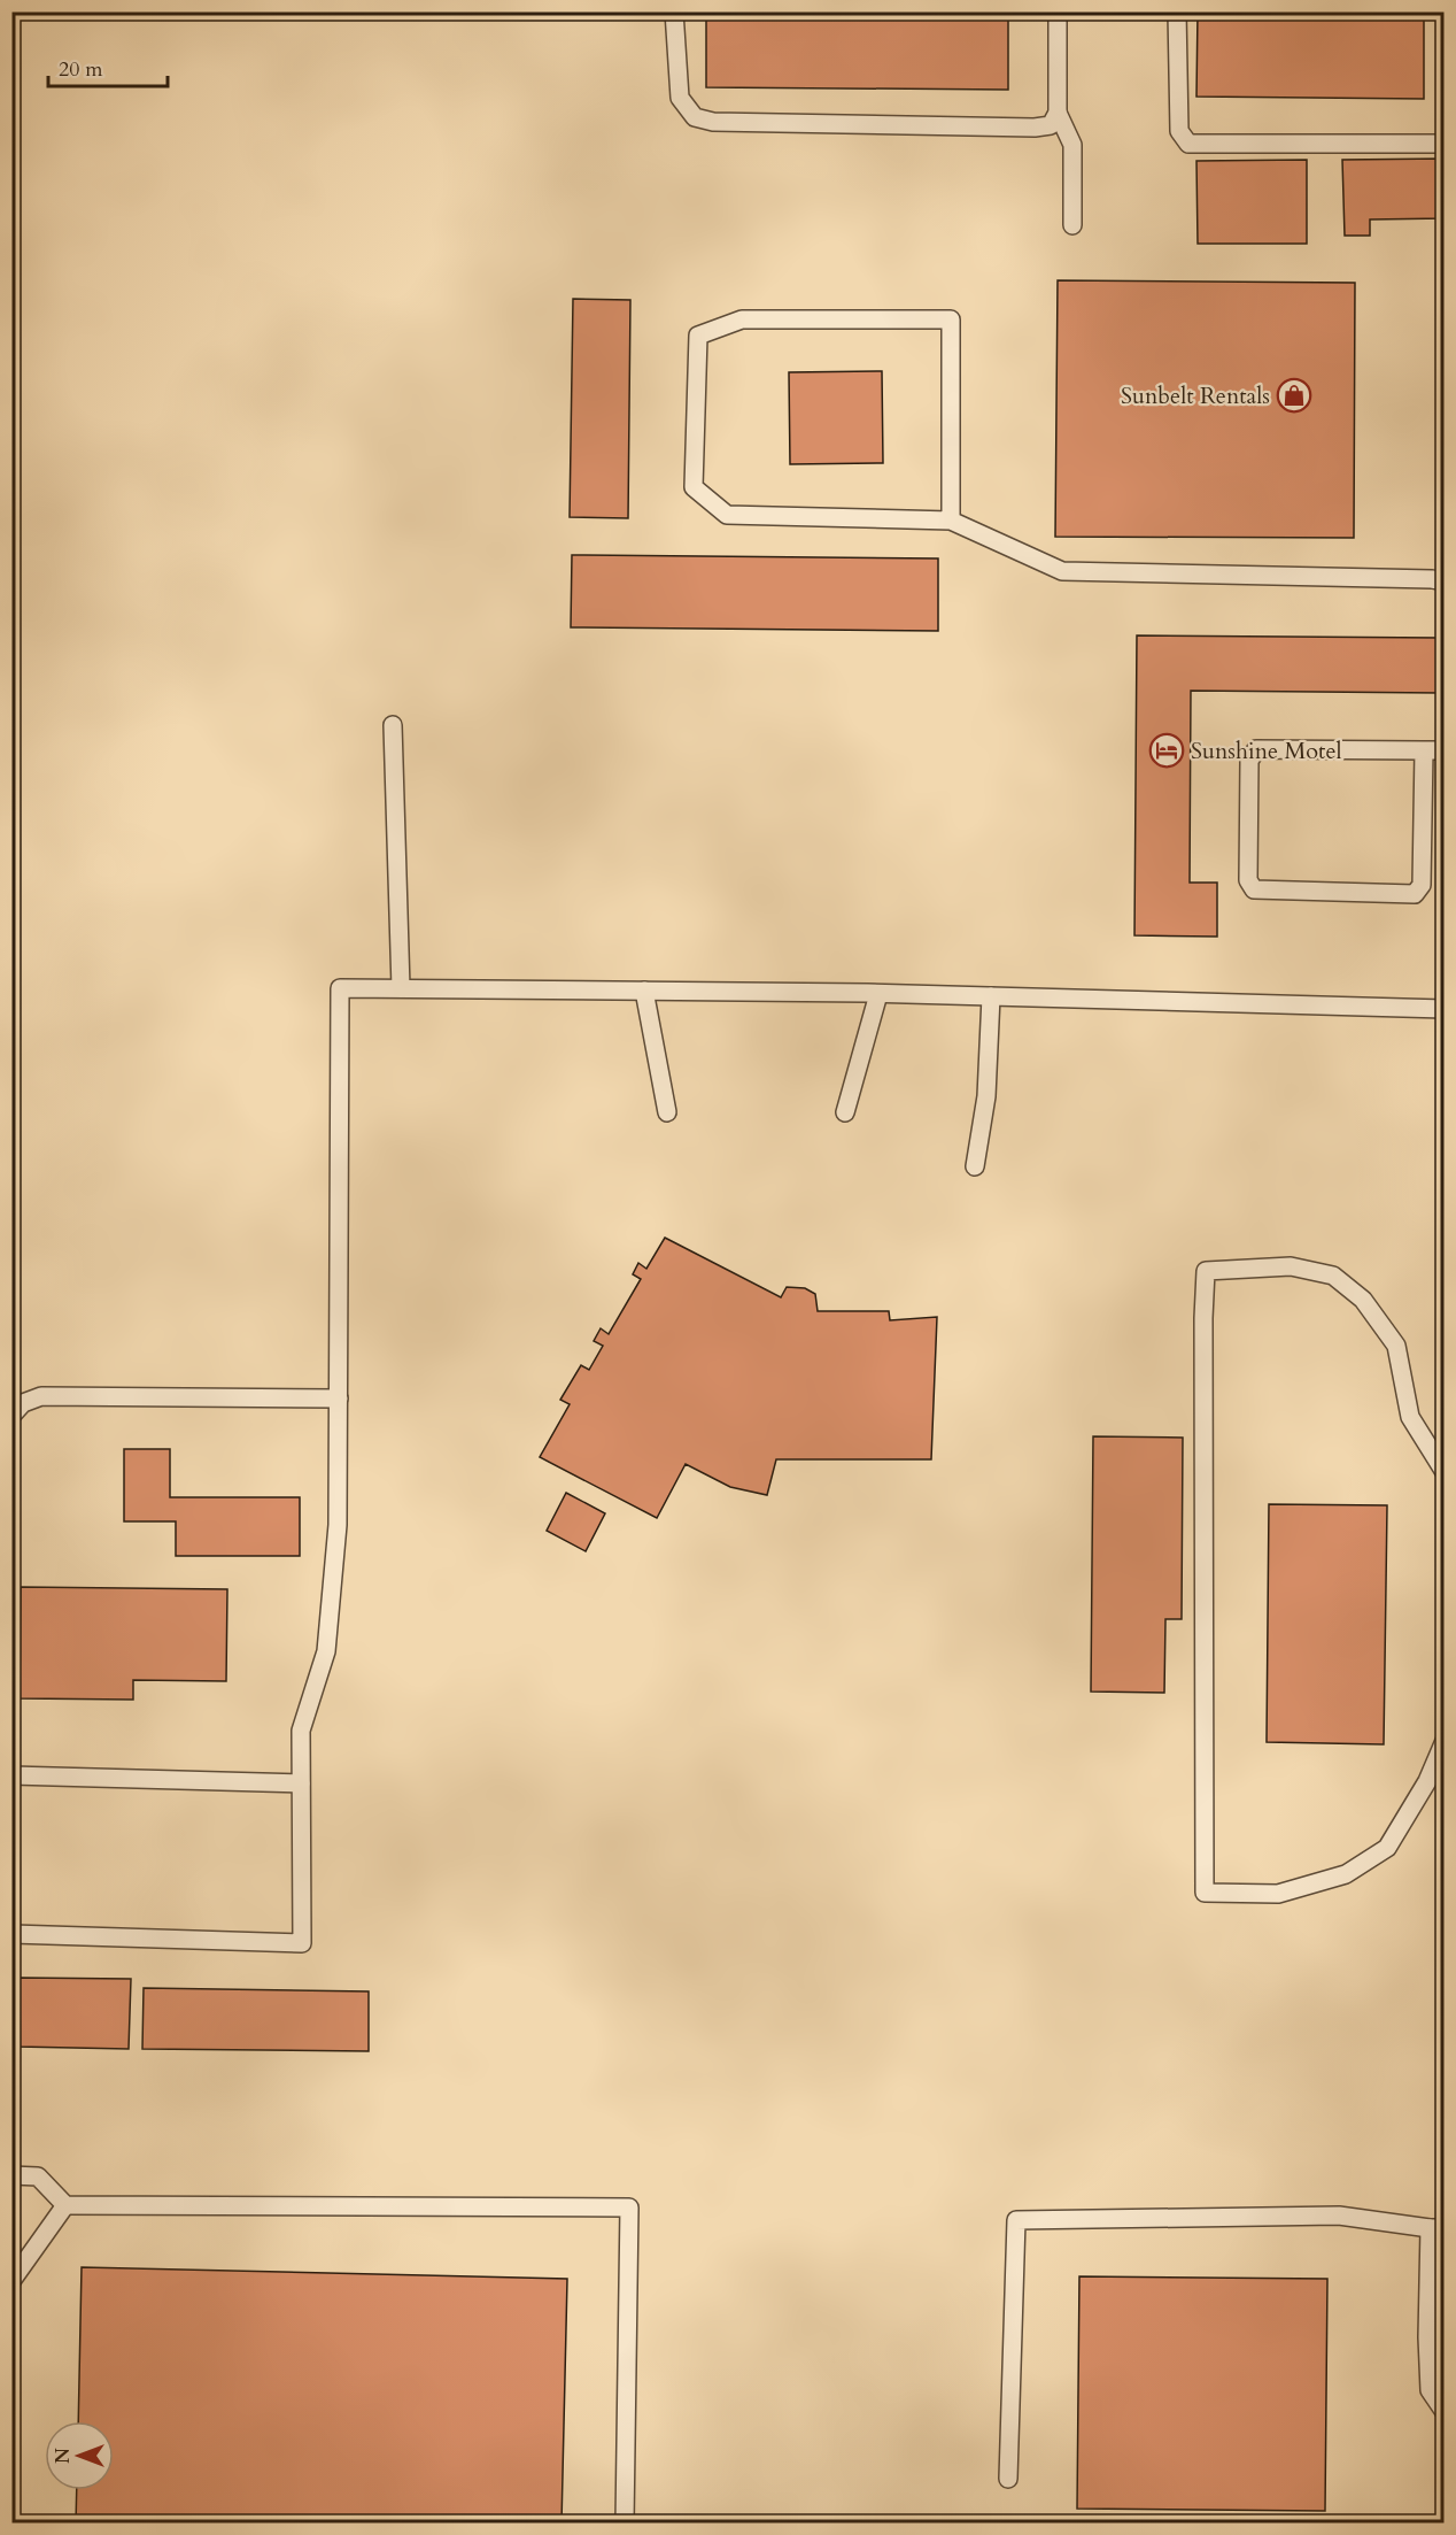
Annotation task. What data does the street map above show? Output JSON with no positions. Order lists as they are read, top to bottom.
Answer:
{
  "places": {
    "shop": ["Sunbelt Rentals"],
    "hotel": ["Sunshine Motel"]
  },
  "scale_bar": "20 m",
  "north": "left"
}
